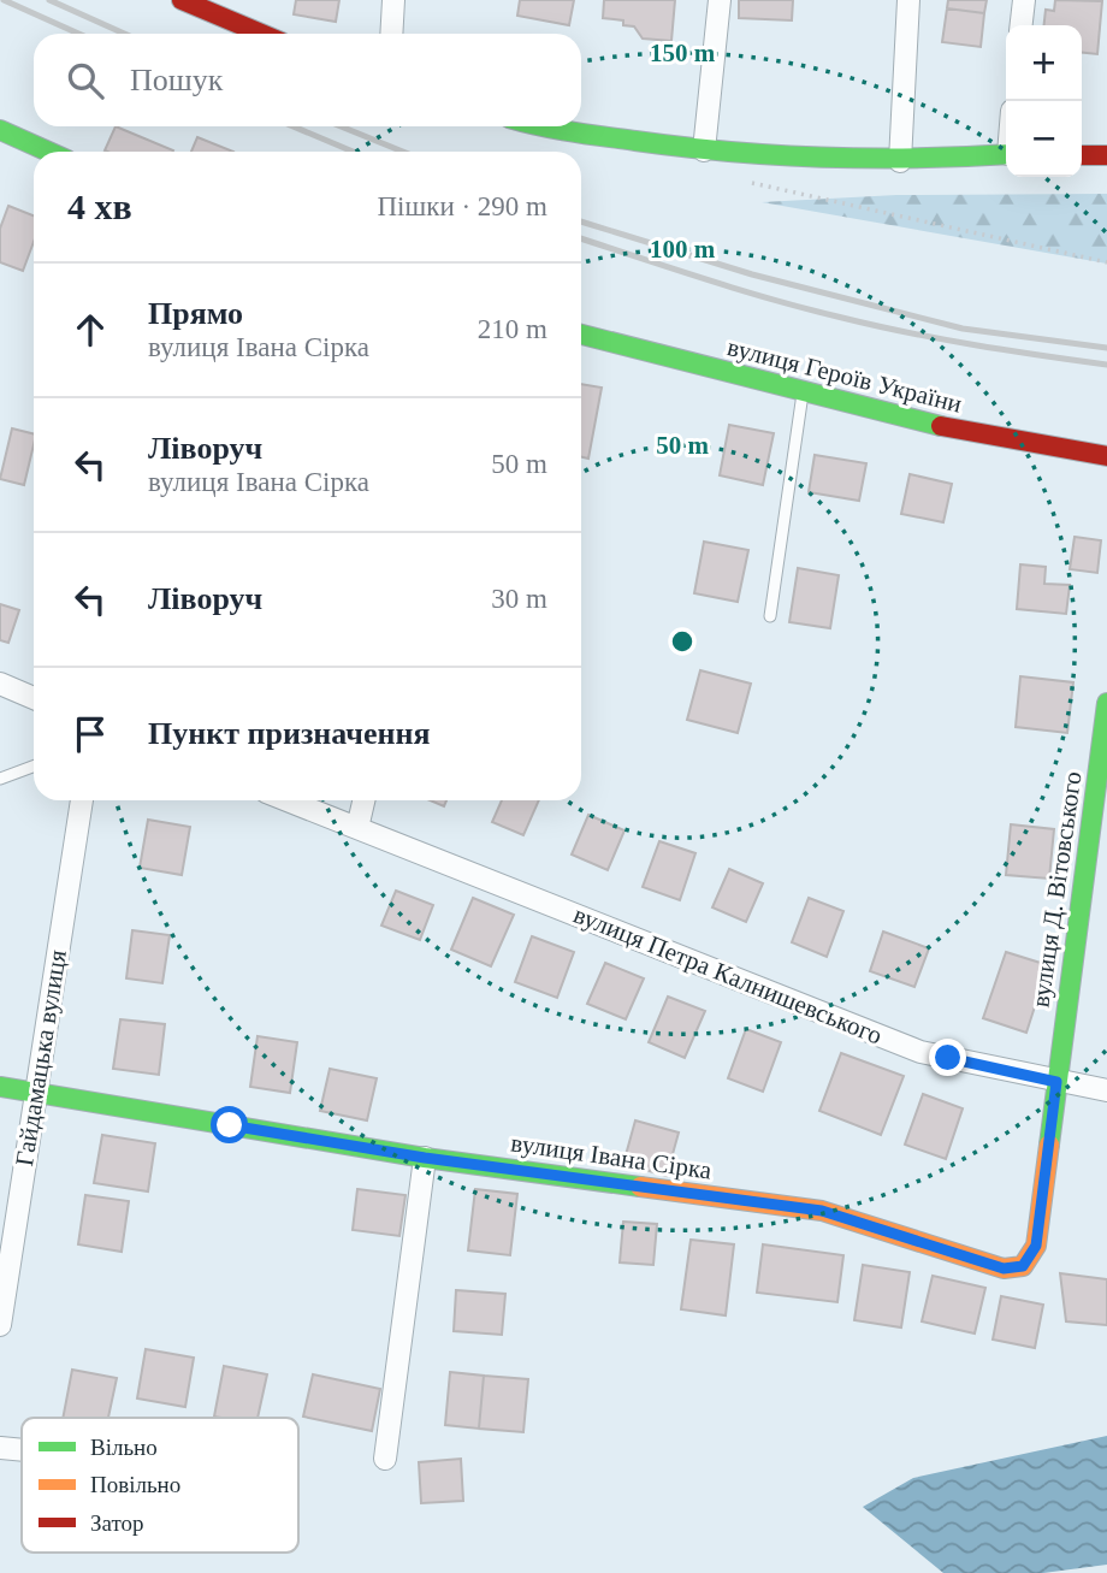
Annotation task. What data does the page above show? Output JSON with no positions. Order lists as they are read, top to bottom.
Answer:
{
  "streets": {
    "street": [
      "вулиця Героїв України",
      "вулиця Д. Вітовського",
      "вулиця Петра Калнишевського",
      "Гайдамацька вулиця",
      "вулиця Івана Сірка"
    ]
  },
  "crossings": [
    ["вулиця Д. Вітовського", "вулиця Петра Калнишевського"],
    ["вулиця Д. Вітовського", "вулиця Івана Сірка"],
    ["вулиця Петра Калнишевського", "вулиця Івана Сірка"],
    ["Гайдамацька вулиця", "вулиця Івана Сірка"]
  ],
  "legend": ["Вільно", "Повільно", "Затор"],
  "page": {
    "map_buttons": ["+", "−"],
    "search": "Пошук",
    "heading": ["4 хв", "Пішки · 290 m"],
    "list": [
      ["Прямо", "вулиця Івана Сірка", "210 m"],
      ["Ліворуч", "вулиця Івана Сірка", "50 m"],
      ["Ліворуч", "30 m"],
      "Пункт призначення"
    ]
  },
  "rings": ["150 m", "100 m", "50 m"]
}
